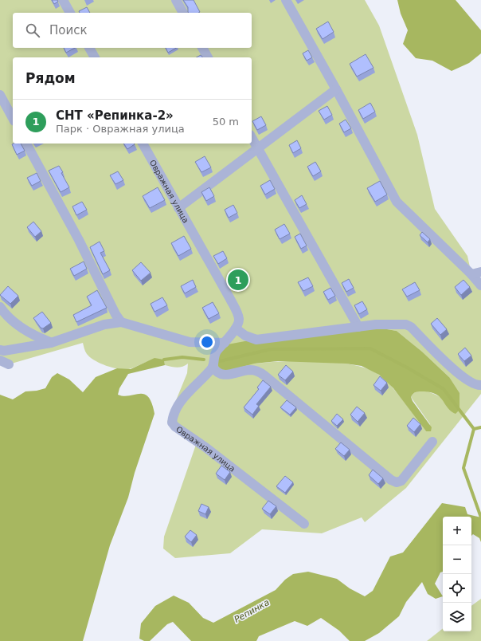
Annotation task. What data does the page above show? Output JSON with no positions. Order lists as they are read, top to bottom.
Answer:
{
  "streets": {
    "street": ["Овражная улица"]
  },
  "water": ["Репинка"],
  "page": {
    "search": "Поиск",
    "heading": "Рядом",
    "list": [
      {
        "mark": "1",
        "name": "СНТ «Репинка-2»",
        "note": "Парк · Овражная улица",
        "value": "50 m"
      }
    ],
    "pins": "1",
    "map_buttons": ["+", "−"]
  }
}
